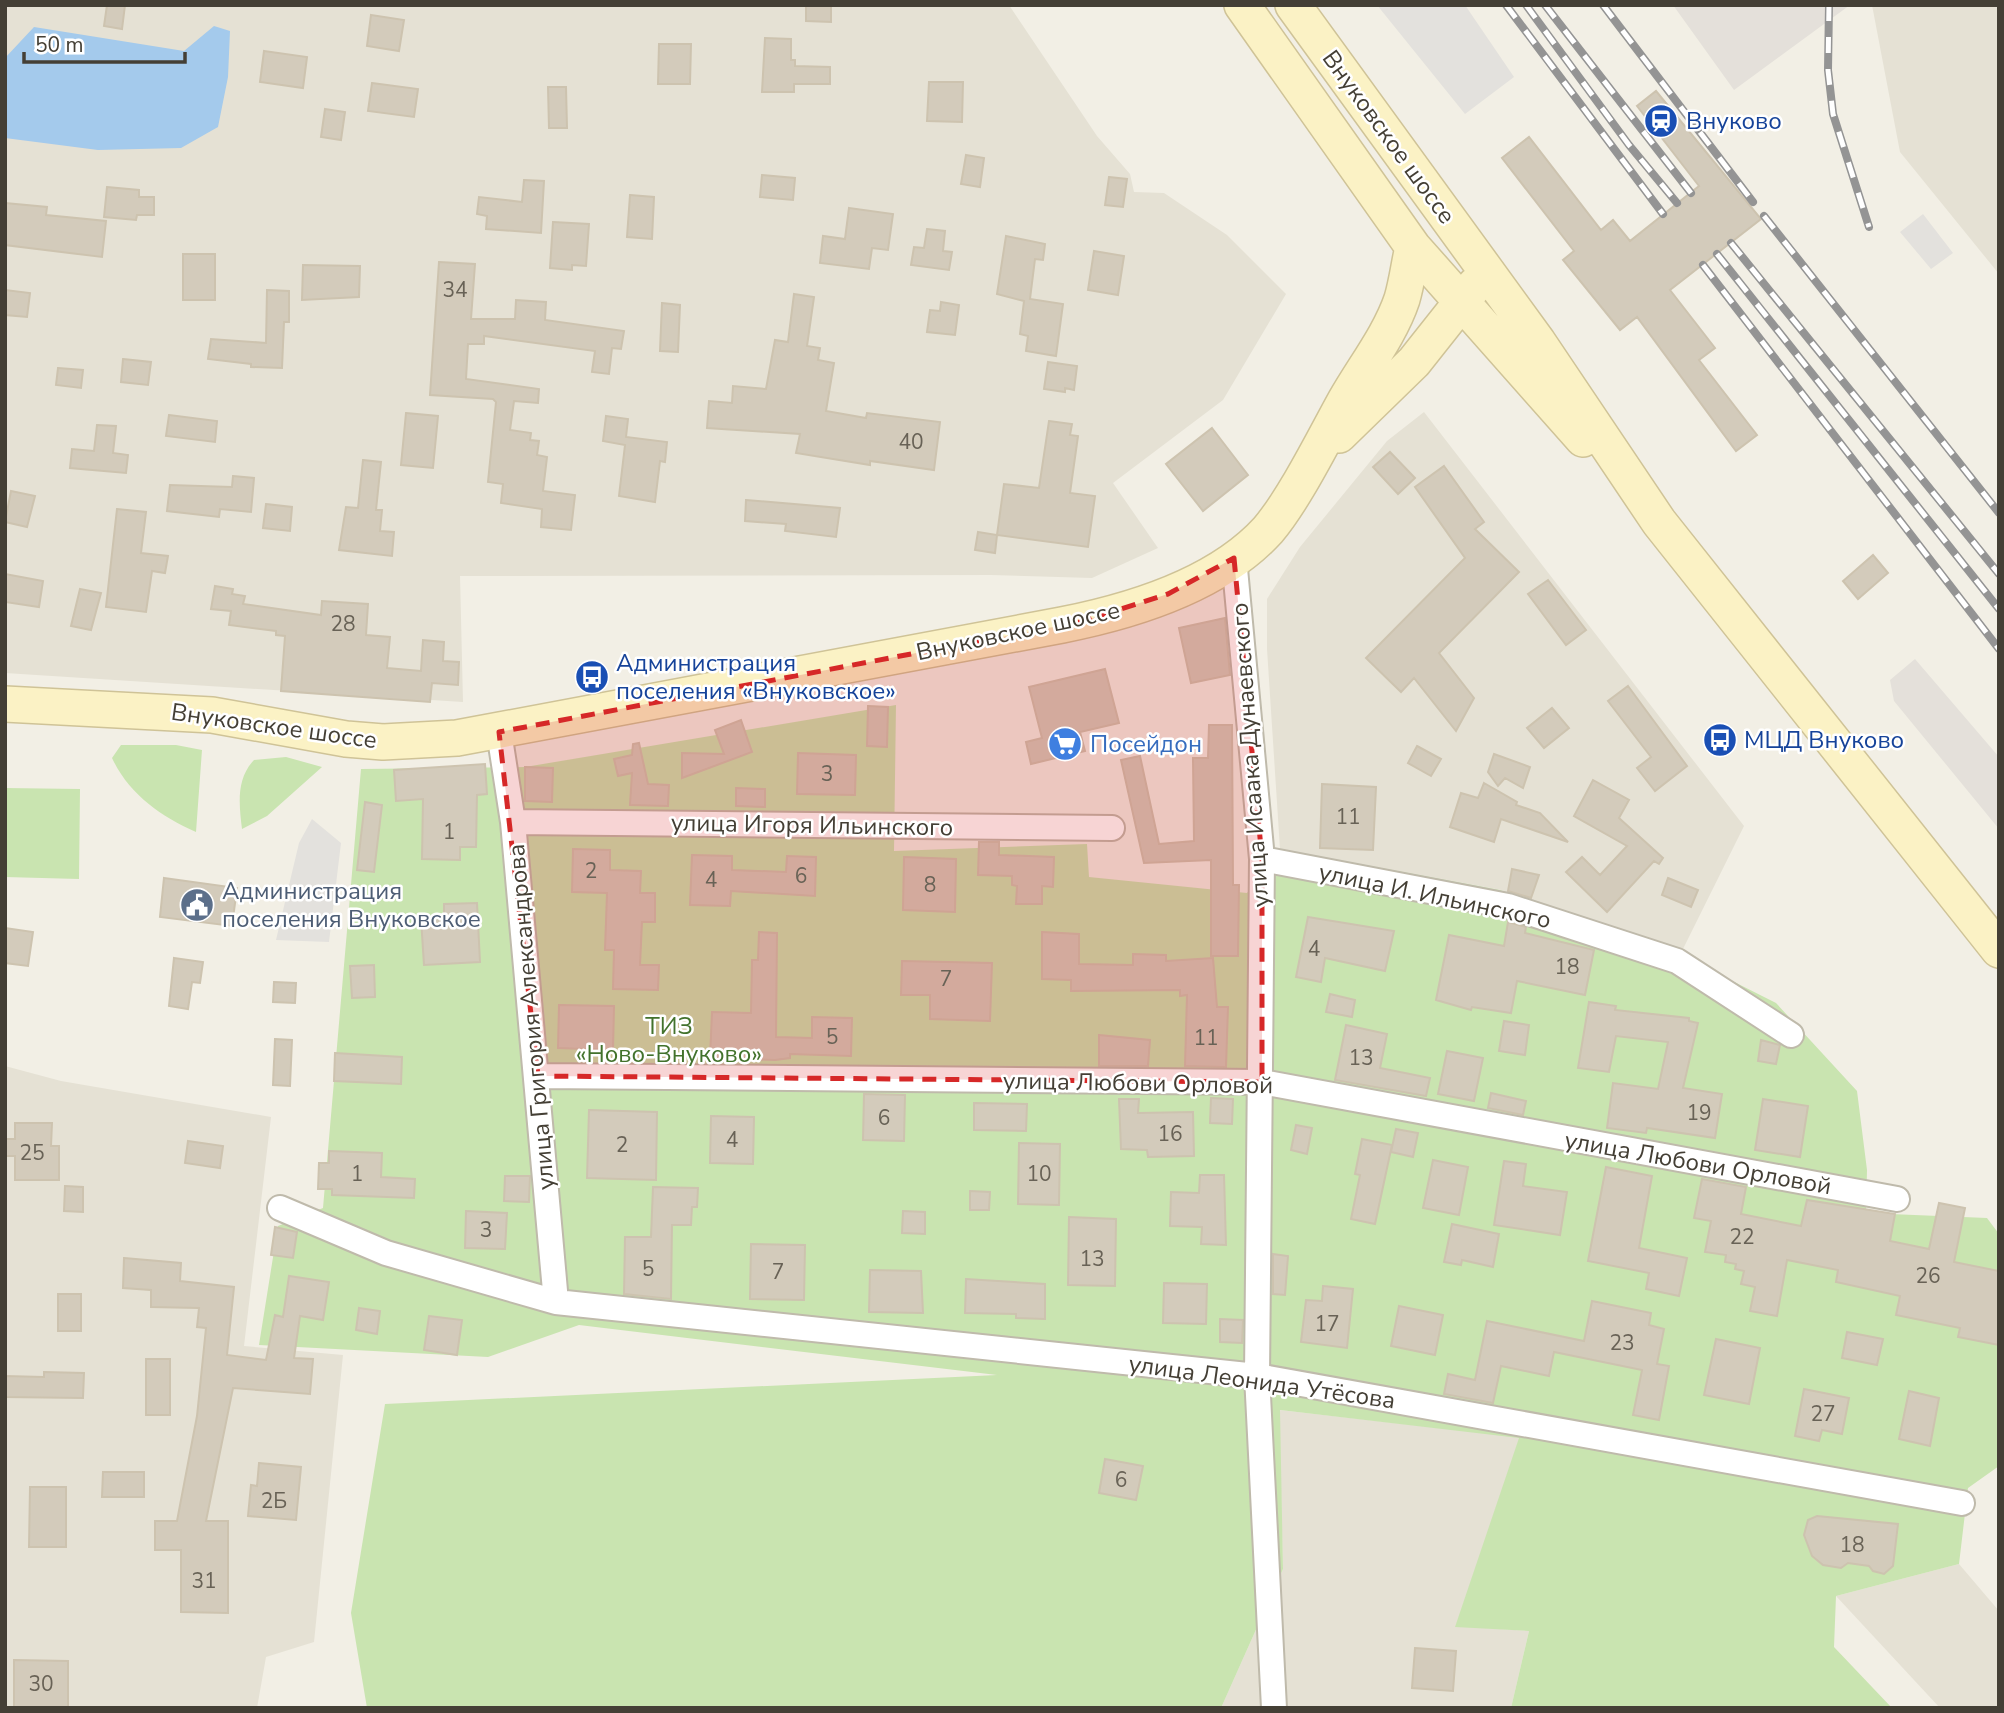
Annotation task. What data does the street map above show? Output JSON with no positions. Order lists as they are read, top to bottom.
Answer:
{
  "streets": {
    "main road": ["Внуковское шоссе"],
    "street": [
      "улица Исаака Дунаевского",
      "улица Игоря Ильинского",
      "улица И. Ильинского",
      "улица Григория Александрова",
      "улица Любови Орловой",
      "улица Леонида Утёсова"
    ]
  },
  "crossings": [
    ["Внуковское шоссе", "улица Исаака Дунаевского"],
    ["Внуковское шоссе", "улица Григория Александрова"],
    ["улица Исаака Дунаевского", "улица И. Ильинского"],
    ["улица Исаака Дунаевского", "улица Любови Орловой"],
    ["улица Исаака Дунаевского", "улица Леонида Утёсова"],
    ["улица Игоря Ильинского", "улица Григория Александрова"],
    ["улица Григория Александрова", "улица Любови Орловой"],
    ["улица Григория Александрова", "улица Леонида Утёсова"]
  ],
  "parks": ["ТИЗ «Ново-Внуково»"],
  "places": {
    "station": ["Внуково"],
    "bus stop": ["Администрация поселения «Внуковское»", "МЦД Внуково"],
    "supermarket": ["Посейдон"],
    "public building": ["Администрация поселения Внуковское"]
  },
  "house_numbers": [
    "34",
    "40",
    "28",
    "3",
    "11",
    "1",
    "2",
    "6",
    "4",
    "8",
    "4",
    "18",
    "7",
    "5",
    "11",
    "13",
    "19",
    "6",
    "16",
    "4",
    "2",
    "25",
    "1",
    "10",
    "3",
    "22",
    "13",
    "5",
    "7",
    "26",
    "17",
    "23",
    "27",
    "6",
    "2Б",
    "18",
    "31",
    "30"
  ],
  "scale_bar": "50 m"
}
